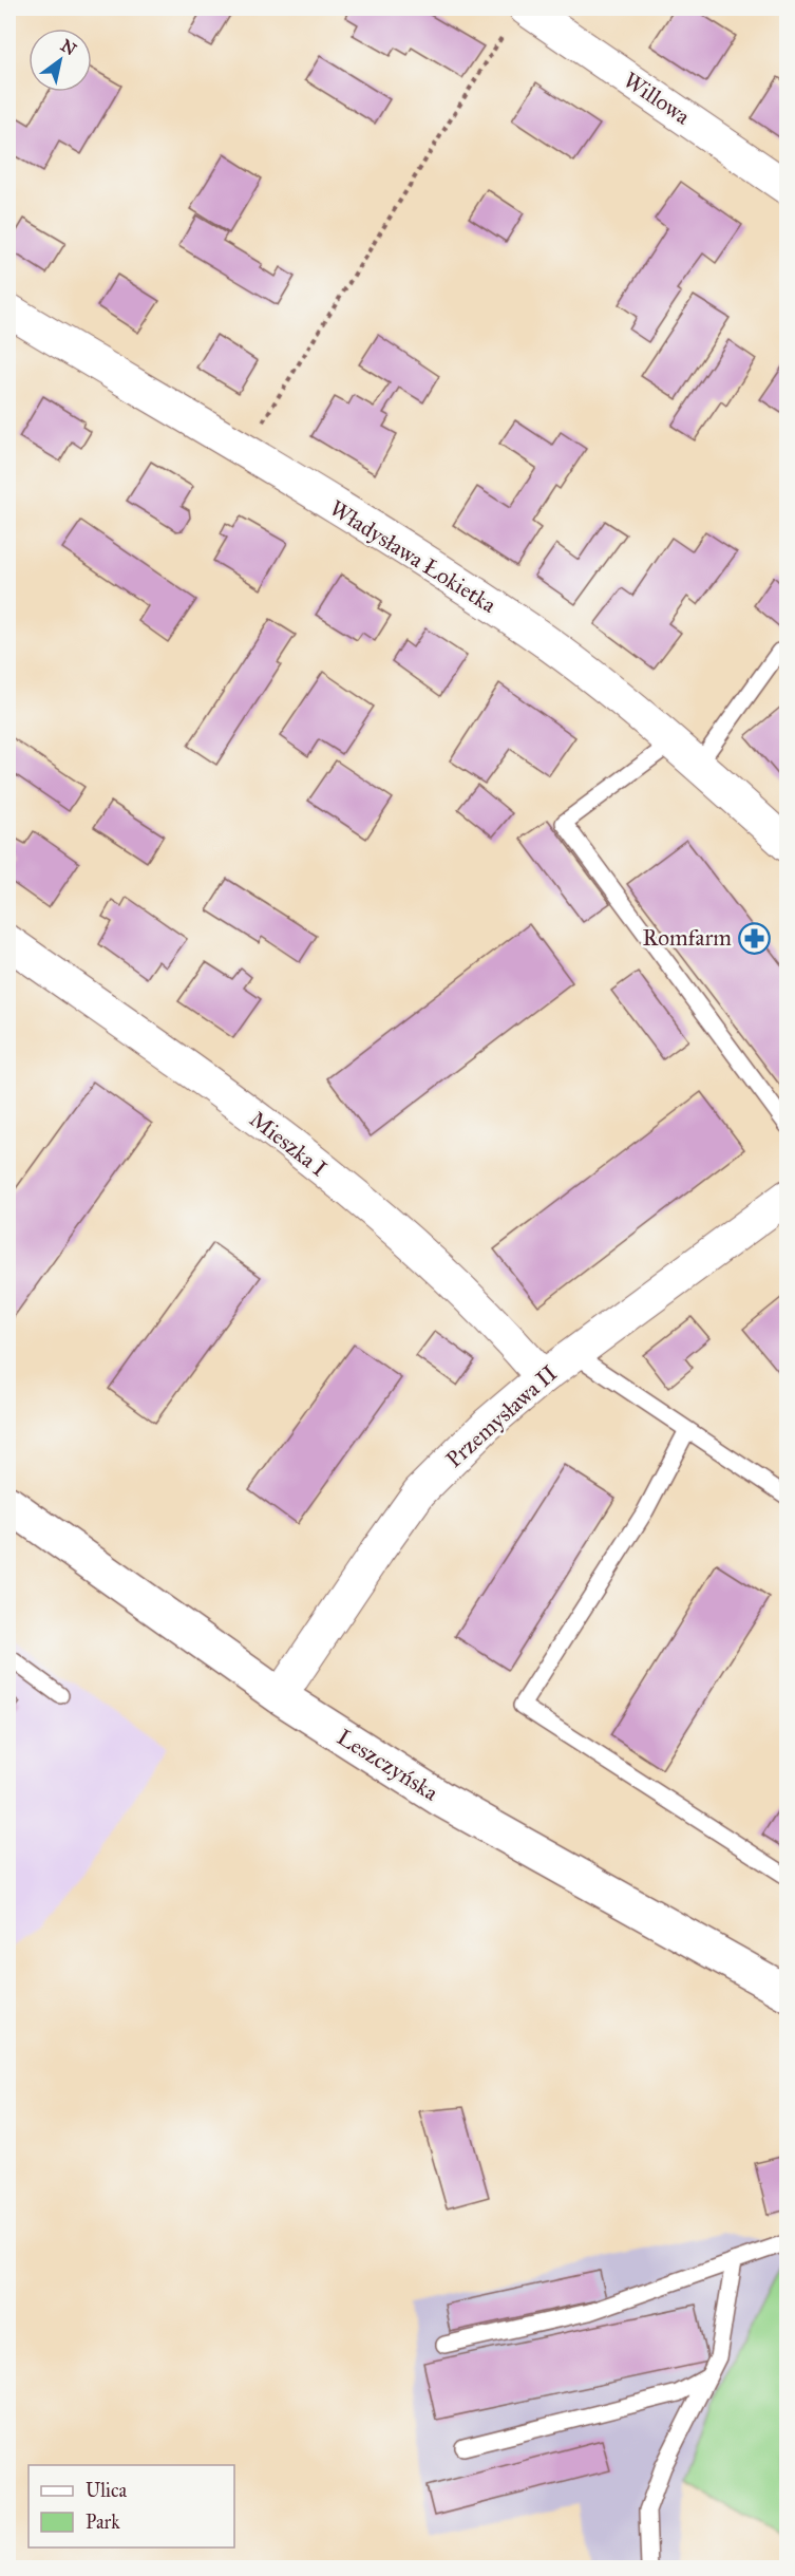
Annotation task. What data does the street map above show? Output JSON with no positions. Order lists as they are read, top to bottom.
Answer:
{
  "streets": {
    "street": [
      "Willowa",
      "Władysława Łokietka",
      "Mieszka I",
      "Przemysława II",
      "Leszczyńska"
    ]
  },
  "crossings": [
    ["Mieszka I", "Przemysława II"],
    ["Przemysława II", "Leszczyńska"]
  ],
  "places": {
    "pharmacy": ["Romfarm"]
  },
  "legend": ["Ulica", "Park"],
  "north": "top right"
}
